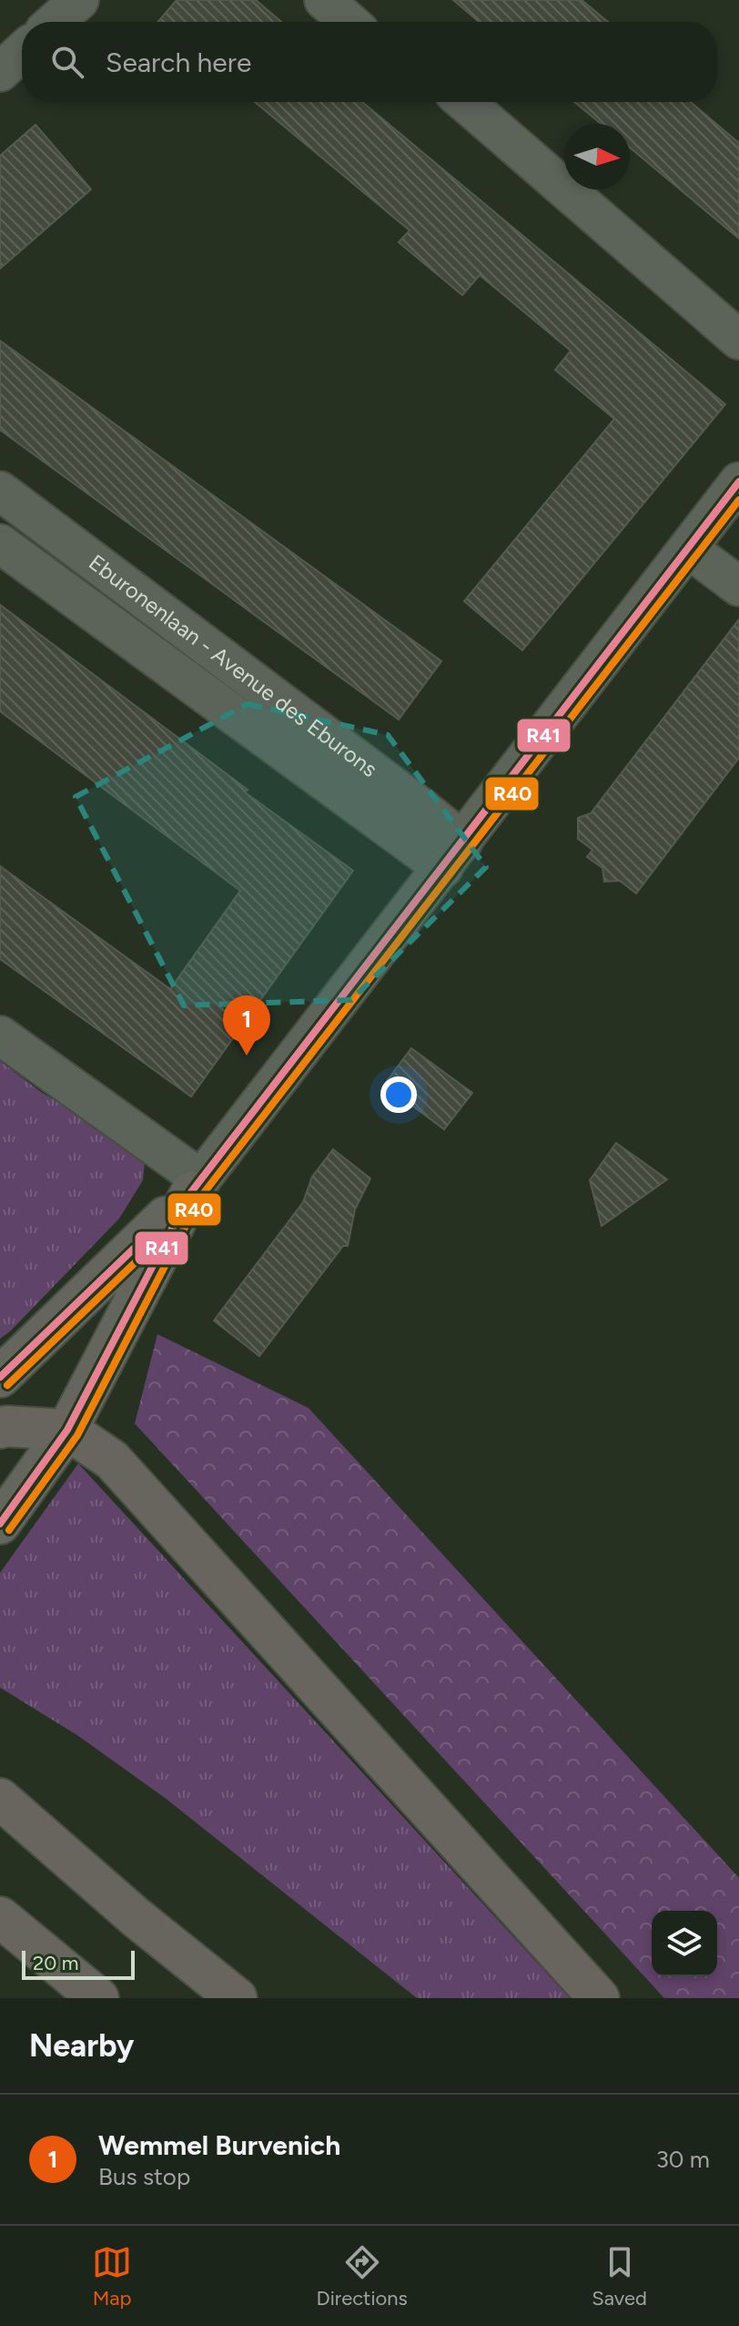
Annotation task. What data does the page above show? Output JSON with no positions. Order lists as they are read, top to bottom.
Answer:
{
  "streets": {
    "street": ["Eburonenlaan - Avenue des Eburons"]
  },
  "lines": ["transit line R41", "transit line R40"],
  "scale_bar": "20 m",
  "north": "right",
  "page": {
    "search": "Search here",
    "pins": "1",
    "scale": "20 m",
    "heading": "Nearby",
    "list": [
      {
        "mark": "1",
        "name": "Wemmel Burvenich",
        "note": "Bus stop",
        "value": "30 m"
      }
    ],
    "nav": ["Map", "Directions", "Saved"]
  }
}
